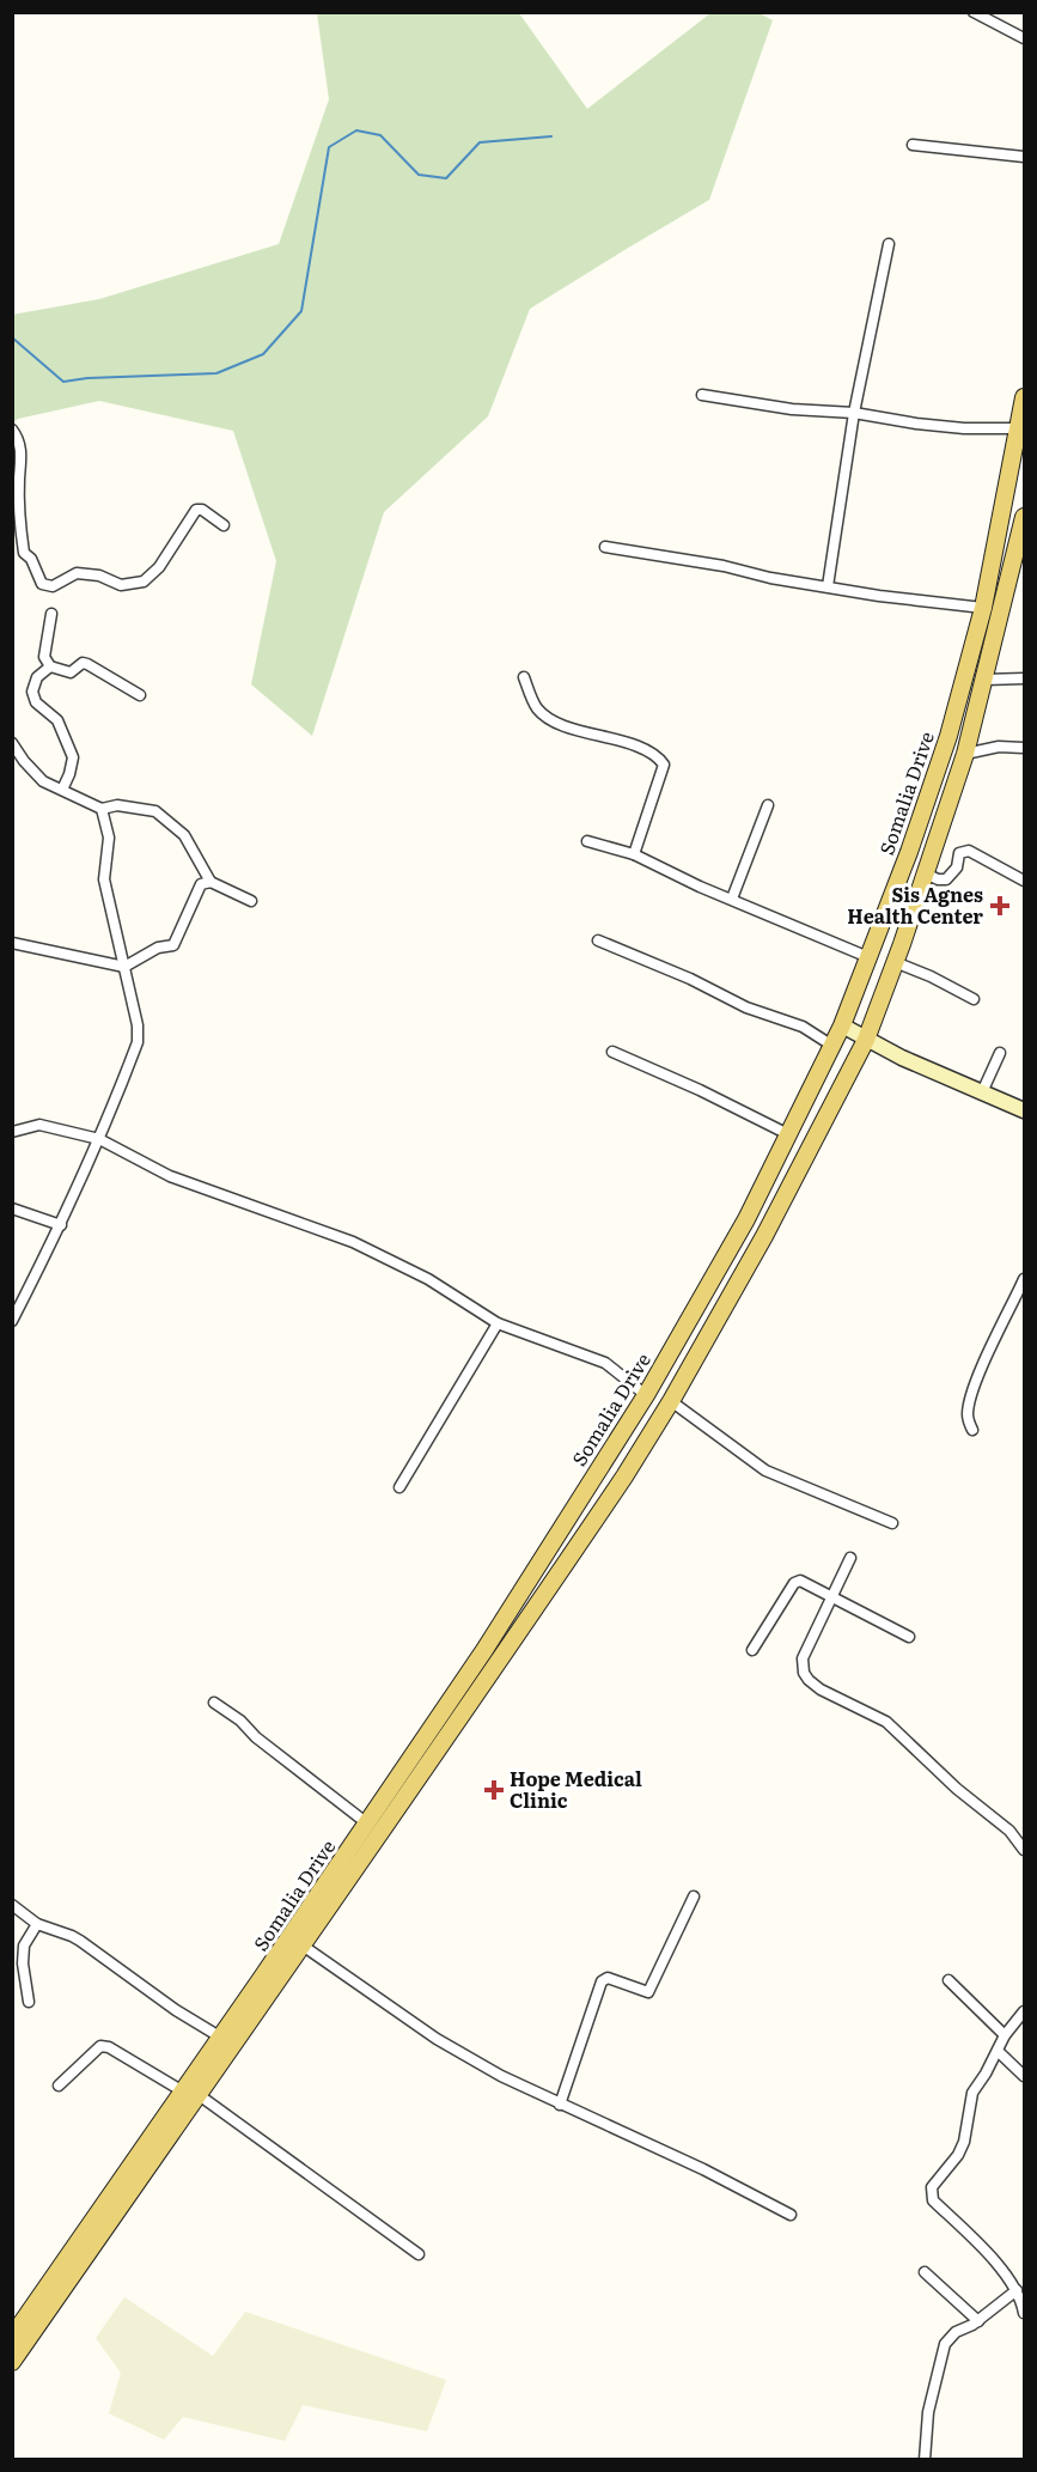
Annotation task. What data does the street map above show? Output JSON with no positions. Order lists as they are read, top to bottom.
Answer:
{
  "streets": {
    "main road": ["Somalia Drive"]
  },
  "places": {
    "health": ["Sis Agnes Health Center", "Hope Medical Clinic"]
  }
}
